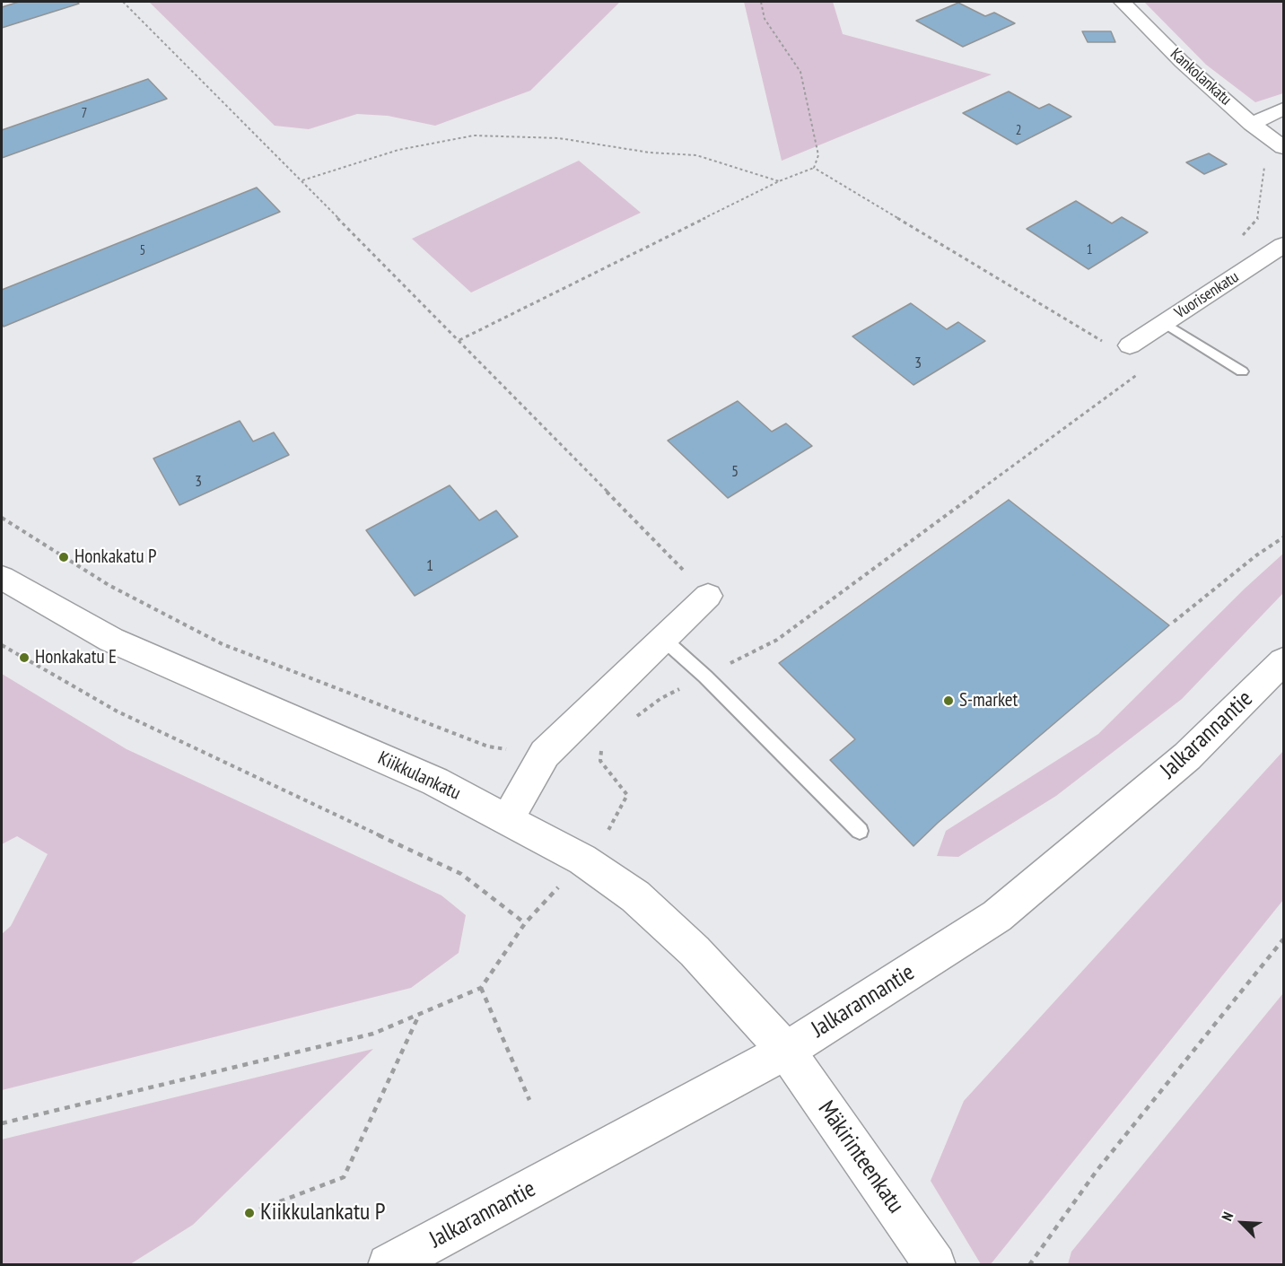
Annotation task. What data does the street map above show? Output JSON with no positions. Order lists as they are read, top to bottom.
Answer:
{
  "streets": {
    "street": [
      "Kankolankatu",
      "Vuorisenkatu",
      "Jalkarannantie",
      "Kiikkulankatu",
      "Mäkirinteenkatu"
    ]
  },
  "crossings": [
    ["Jalkarannantie", "Kiikkulankatu"],
    ["Jalkarannantie", "Mäkirinteenkatu"],
    ["Kiikkulankatu", "Mäkirinteenkatu"]
  ],
  "places": [
    "Honkakatu P",
    "Honkakatu E",
    "S-market",
    "Kiikkulankatu P"
  ],
  "house_numbers": [
    "7",
    "2",
    "1",
    "5",
    "3",
    "5",
    "3",
    "1"
  ],
  "north": "top left"
}
